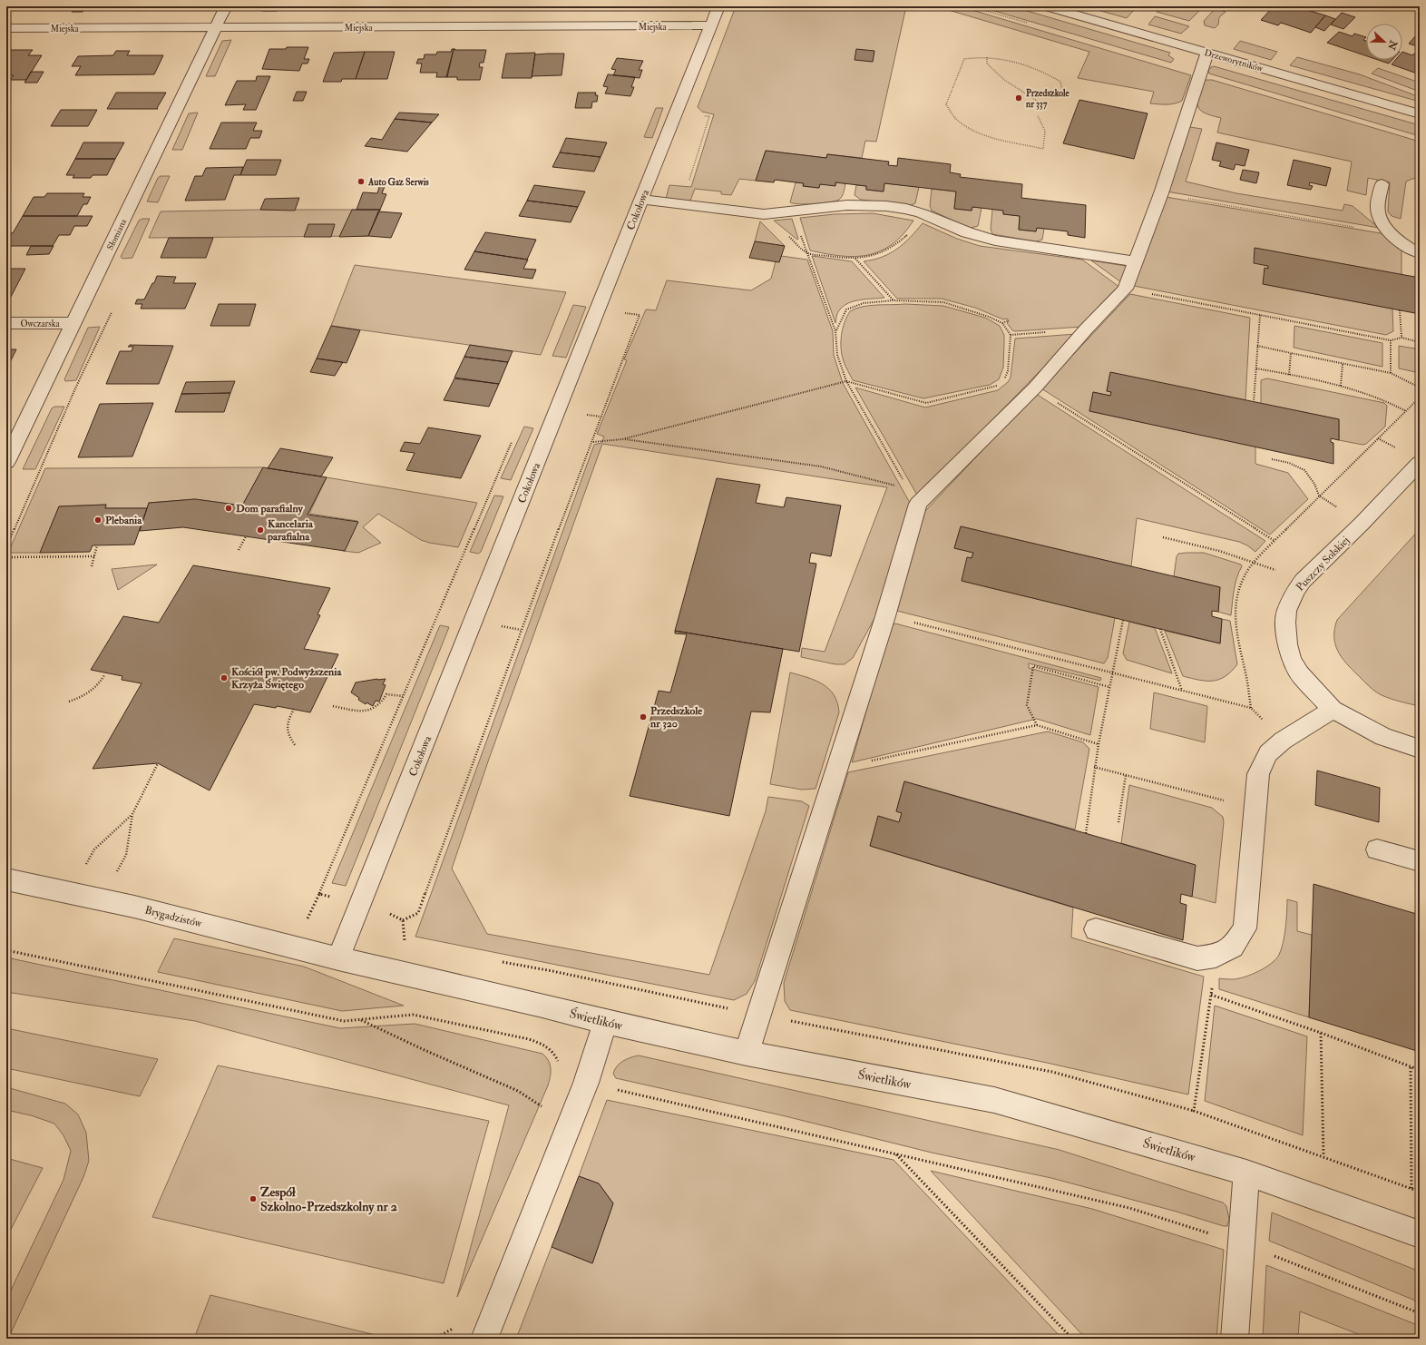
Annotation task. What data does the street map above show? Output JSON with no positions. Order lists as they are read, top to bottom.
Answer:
{
  "streets": {
    "street": [
      "Miejska",
      "Drzeworytników",
      "Cokołowa",
      "Słomiana",
      "Owczarska",
      "Puszczy Solskiej",
      "Brygadzistów",
      "Świetlików"
    ]
  },
  "crossings": [
    ["Miejska", "Cokołowa"],
    ["Miejska", "Słomiana"],
    ["Cokołowa", "Brygadzistów"],
    ["Cokołowa", "Świetlików"],
    ["Słomiana", "Owczarska"],
    ["Brygadzistów", "Świetlików"]
  ],
  "places": [
    "Przedszkole nr 337",
    "Auto Gaz Serwis",
    "Dom parafialny",
    "Plebania",
    "Kancelaria parafialna",
    "Kościół pw. Podwyższenia Krzyża Świętego",
    "Przedszkole nr 320",
    "Zespół Szkolno-Przedszkolny nr 2"
  ],
  "north": "right"
}
